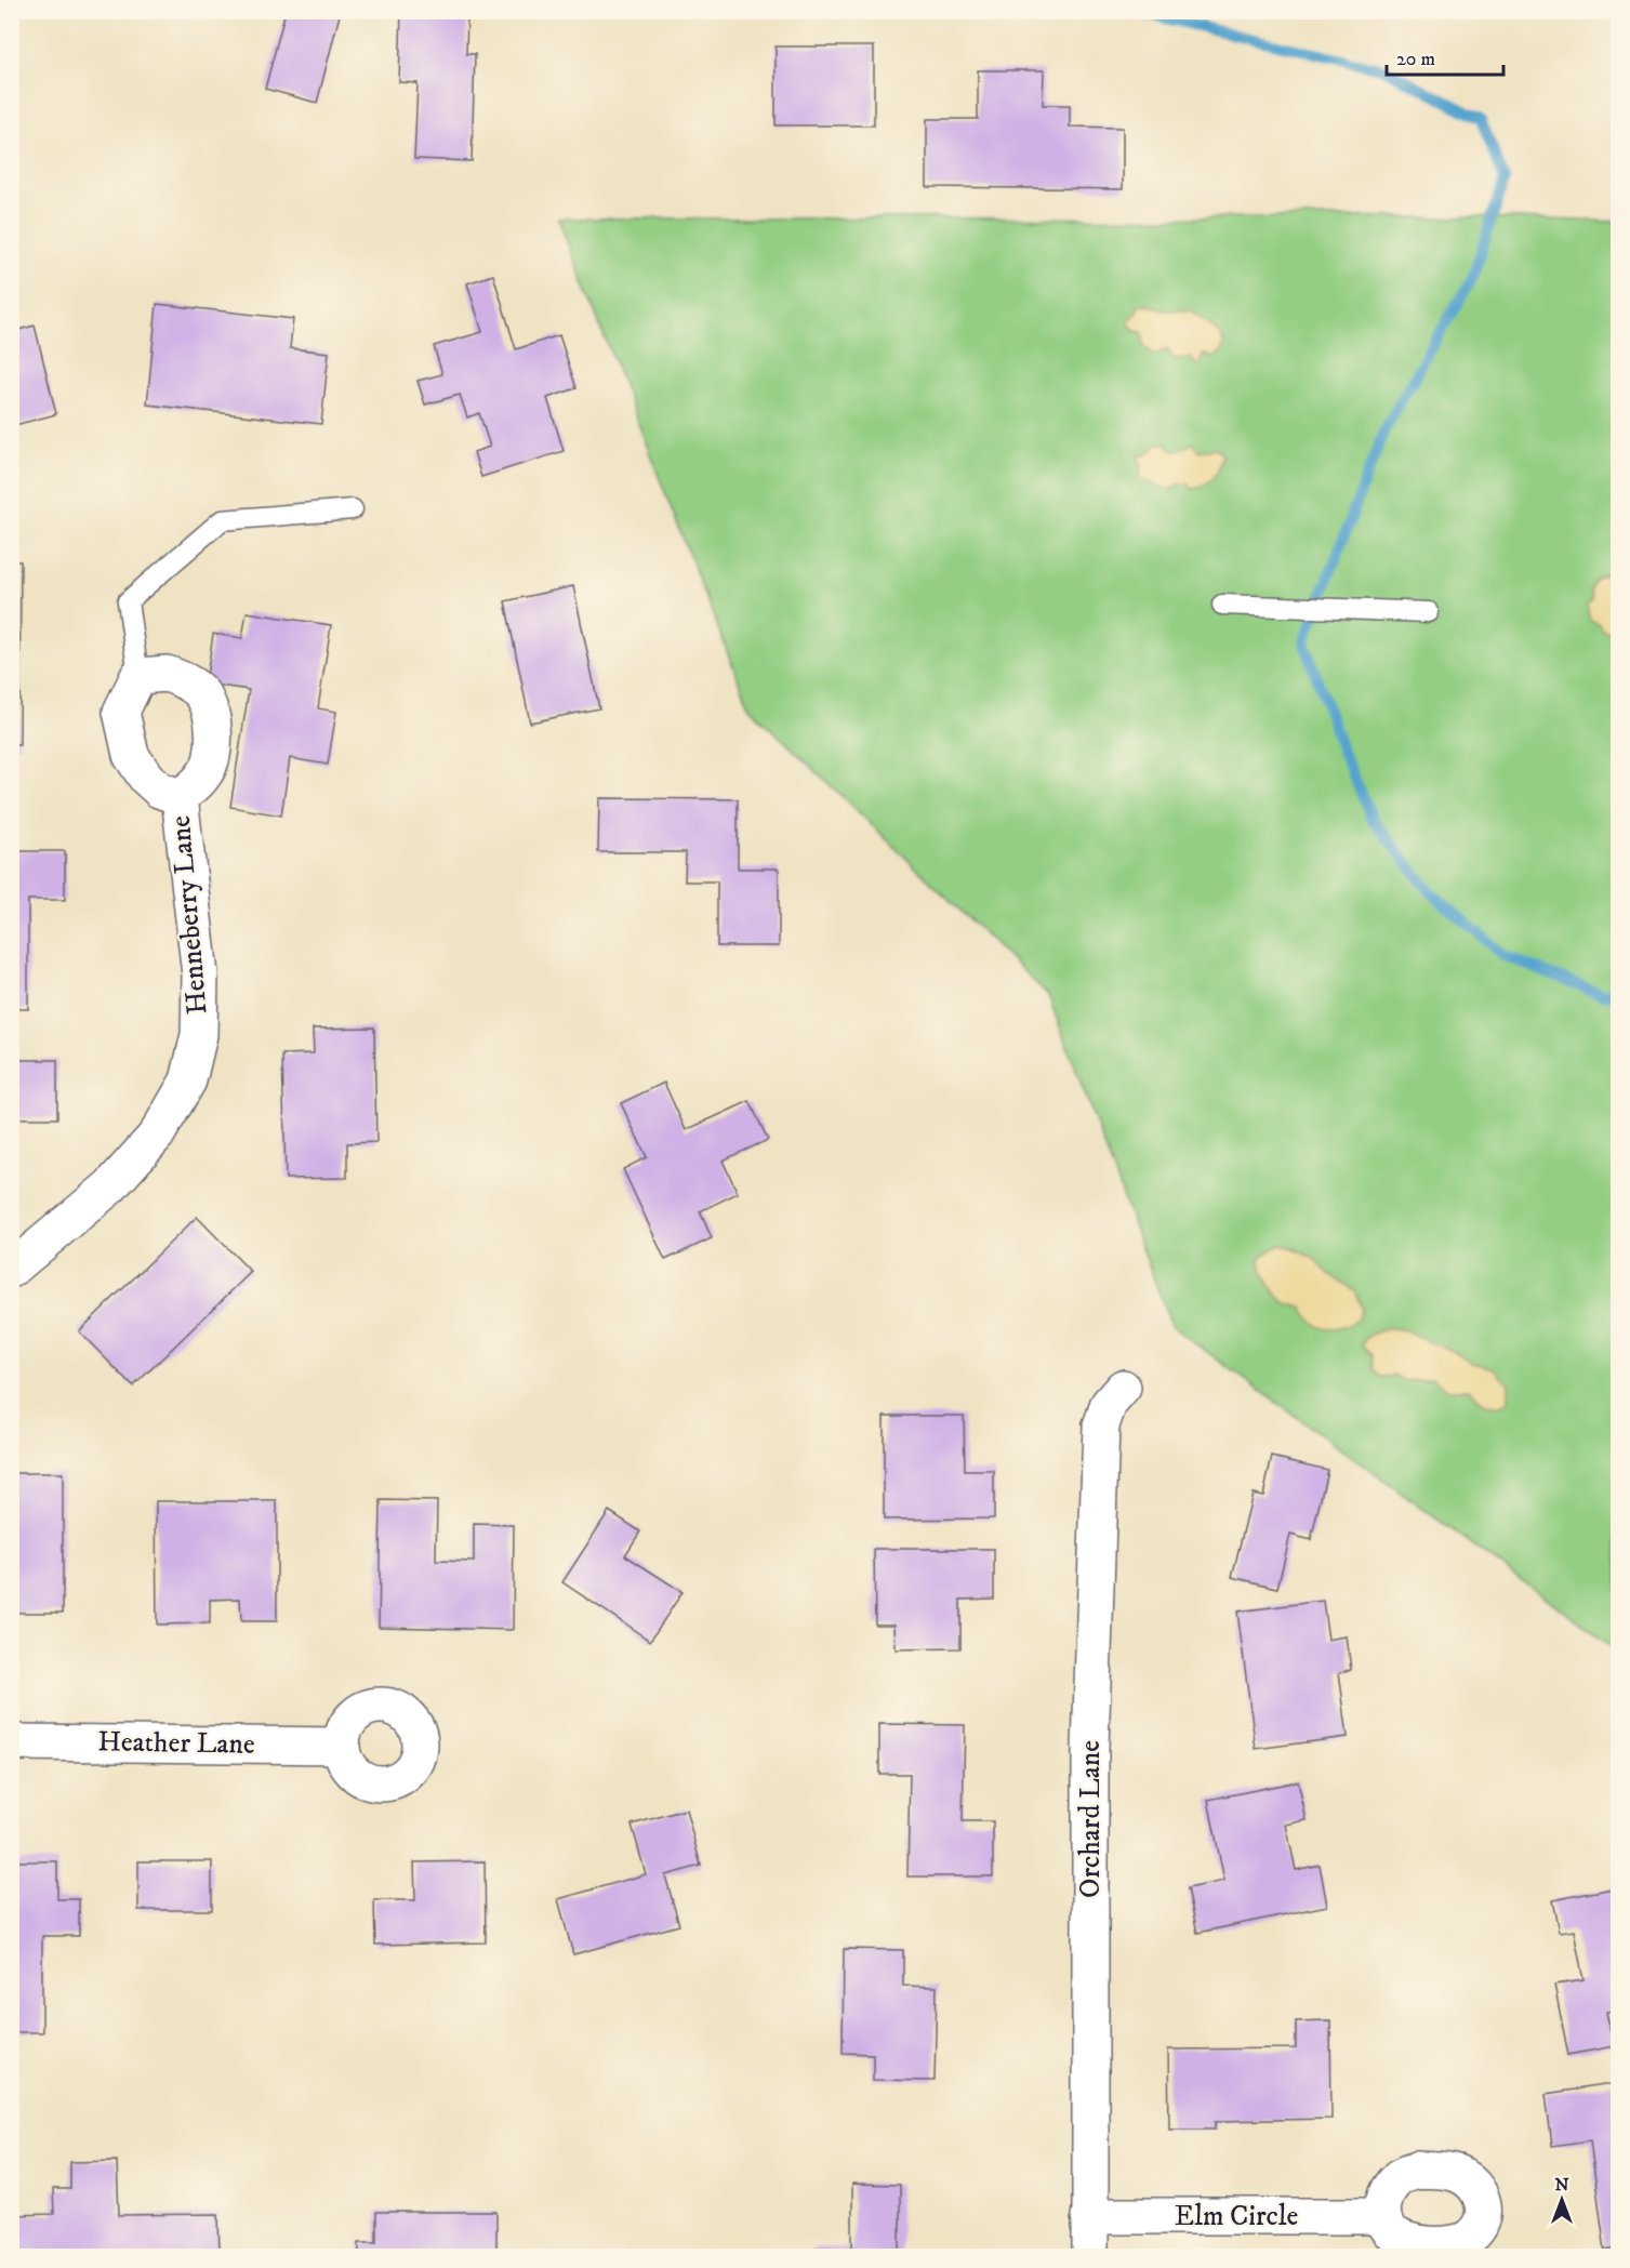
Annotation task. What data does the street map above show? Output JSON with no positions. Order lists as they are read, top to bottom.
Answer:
{
  "streets": {
    "street": [
      "Henneberry Lane",
      "Heather Lane",
      "Orchard Lane",
      "Elm Circle"
    ]
  },
  "crossings": [
    ["Orchard Lane", "Elm Circle"]
  ],
  "scale_bar": "20 m",
  "north": "top"
}
